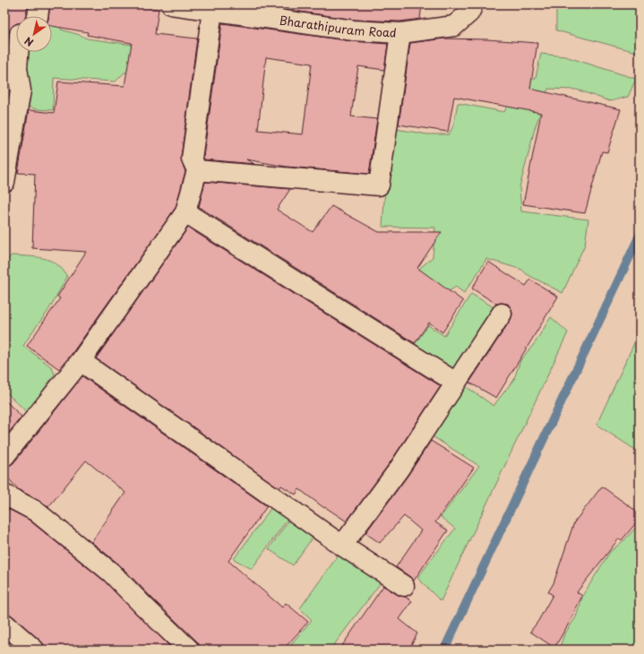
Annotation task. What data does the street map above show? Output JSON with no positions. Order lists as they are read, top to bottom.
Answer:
{
  "streets": {
    "street": ["Bharathipuram Road"]
  },
  "north": "bottom left"
}
